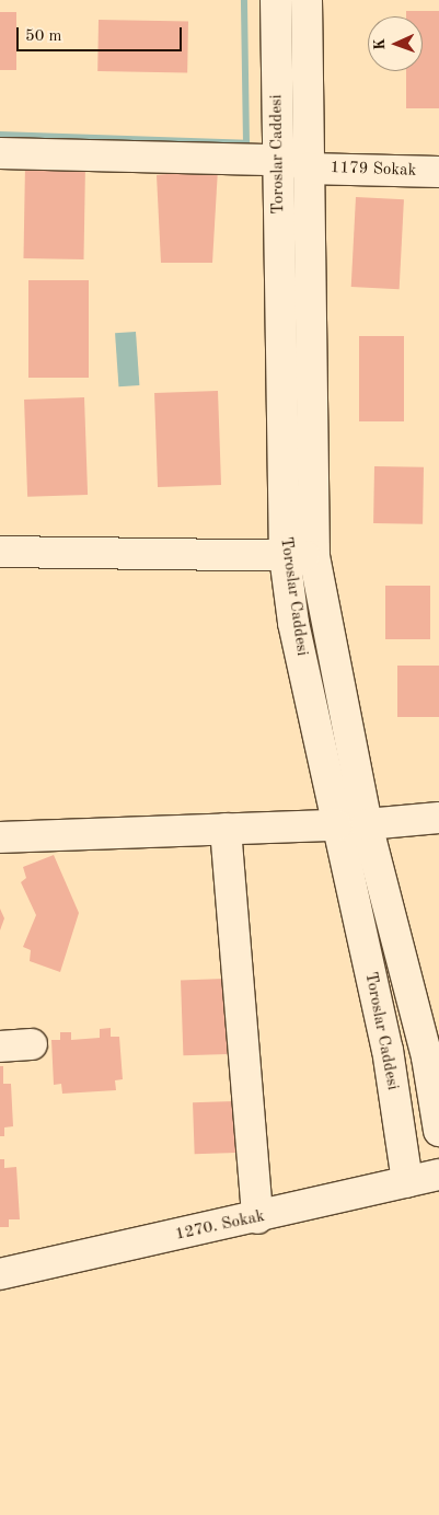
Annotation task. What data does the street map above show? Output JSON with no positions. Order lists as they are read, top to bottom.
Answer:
{
  "streets": {
    "street": ["Toroslar Caddesi", "1179 Sokak", "1270. Sokak"]
  },
  "crossings": [
    ["Toroslar Caddesi", "1179 Sokak"],
    ["Toroslar Caddesi", "1270. Sokak"]
  ],
  "scale_bar": "50 m",
  "north": "left"
}
